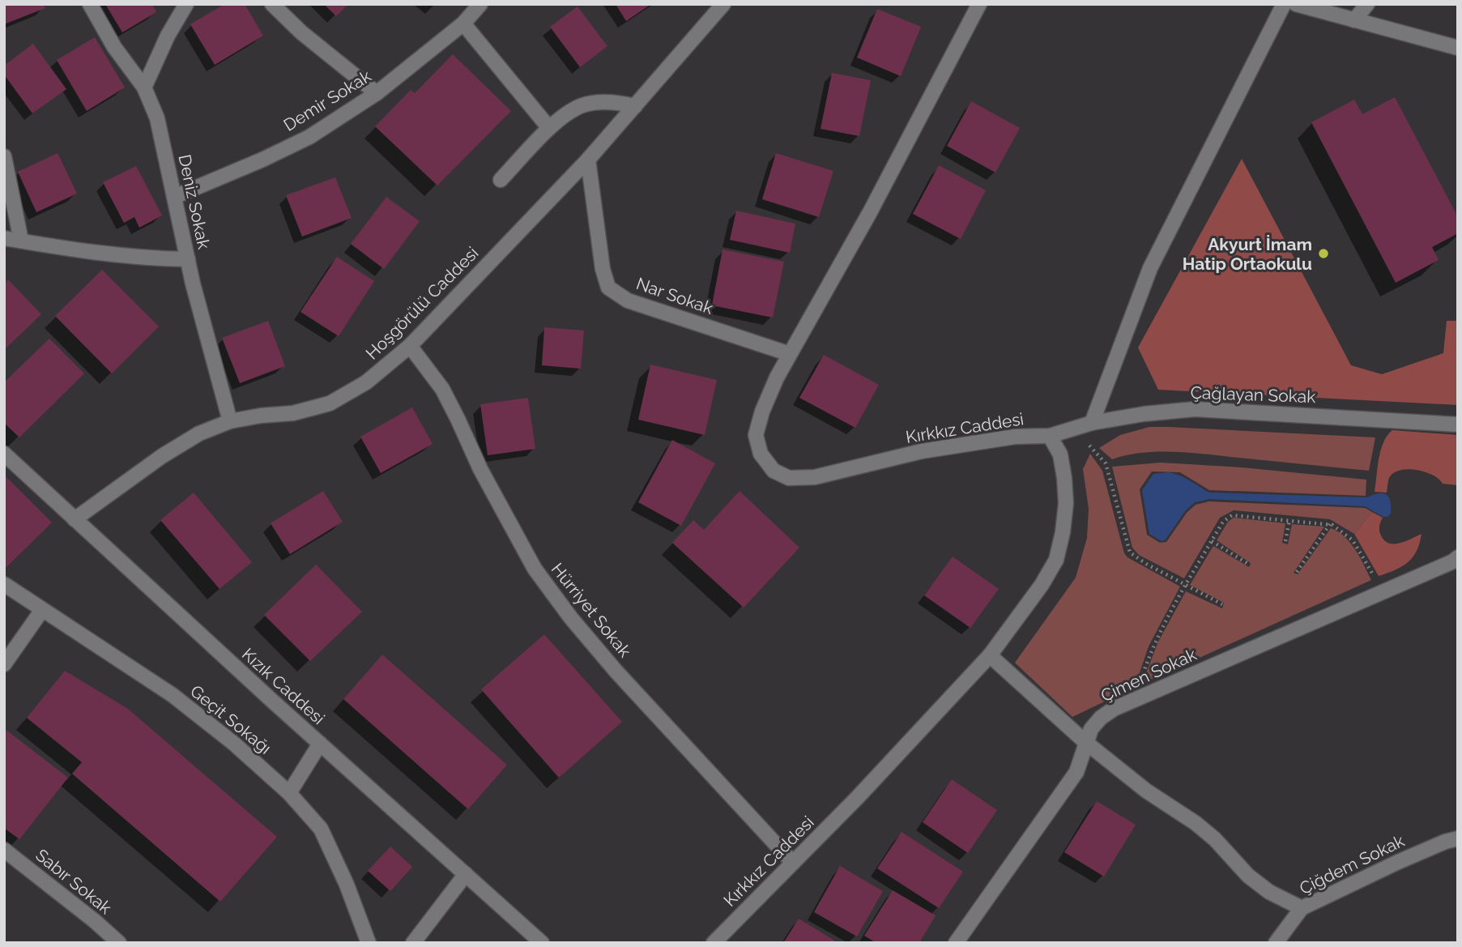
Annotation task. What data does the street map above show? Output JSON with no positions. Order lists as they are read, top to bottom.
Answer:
{
  "streets": {
    "street": [
      "Demir Sokak",
      "Deniz Sokak",
      "Nar Sokak",
      "Hoşgörülü Caddesi",
      "Çağlayan Sokak",
      "Kırkkız Caddesi",
      "Hürriyet Sokak",
      "Çimen Sokak",
      "Kızık Caddesi",
      "Geçit Sokağı",
      "Çiğdem Sokak",
      "Sabır Sokak"
    ]
  },
  "crossings": [
    ["Demir Sokak", "Deniz Sokak"],
    ["Deniz Sokak", "Hoşgörülü Caddesi"],
    ["Nar Sokak", "Hoşgörülü Caddesi"],
    ["Nar Sokak", "Kırkkız Caddesi"],
    ["Hoşgörülü Caddesi", "Hürriyet Sokak"],
    ["Hoşgörülü Caddesi", "Kızık Caddesi"],
    ["Çağlayan Sokak", "Kırkkız Caddesi"],
    ["Kırkkız Caddesi", "Hürriyet Sokak"]
  ],
  "places": ["Akyurt İmam Hatip Ortaokulu"]
}
